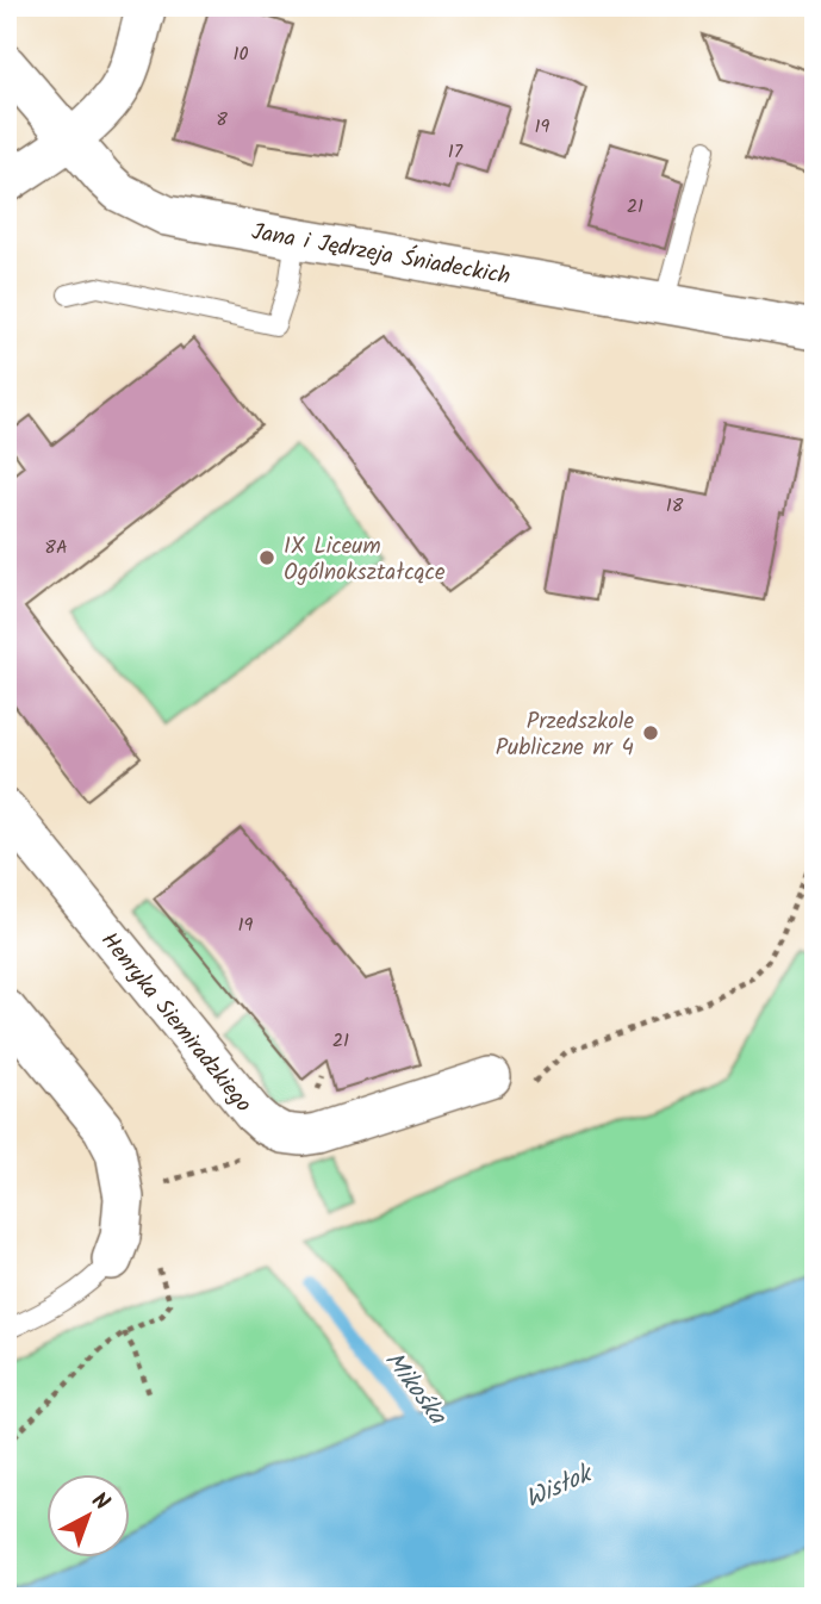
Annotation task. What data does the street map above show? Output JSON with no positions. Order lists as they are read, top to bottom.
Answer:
{
  "streets": {
    "street": ["Jana i Jędrzeja Śniadeckich", "Henryka Siemiradzkiego"]
  },
  "water": ["Mikośka", "Wisłok"],
  "places": ["IX Liceum Ogólnokształcące", "Przedszkole Publiczne nr 4"],
  "house_numbers": [
    "10",
    "8",
    "19",
    "17",
    "21",
    "18",
    "8A",
    "19",
    "21"
  ],
  "north": "top right"
}
